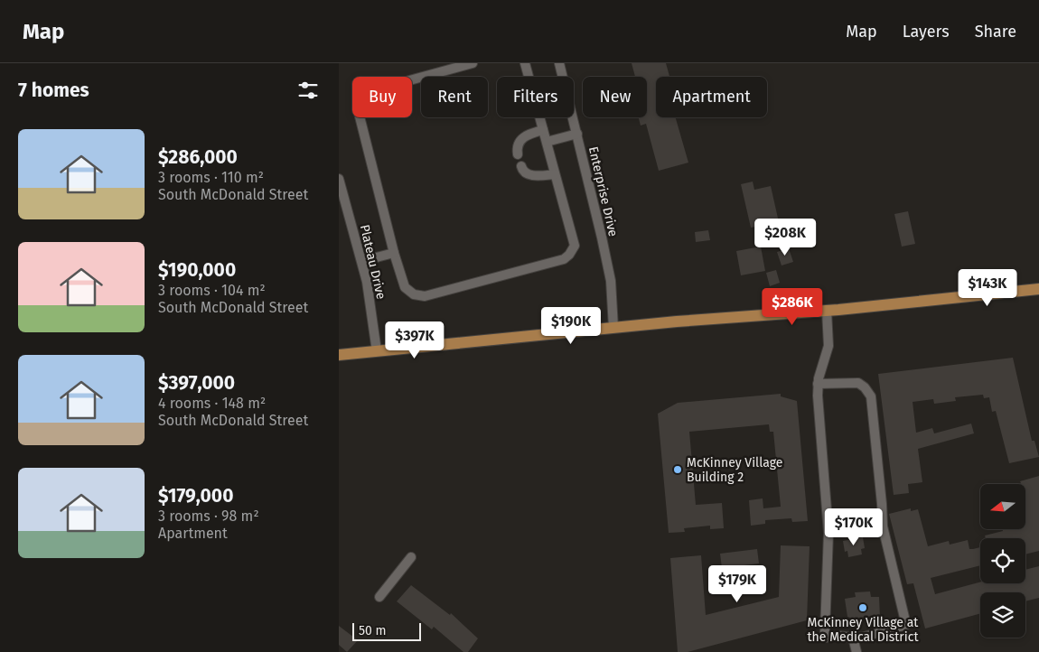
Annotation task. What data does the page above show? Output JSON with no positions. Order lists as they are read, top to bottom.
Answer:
{
  "streets": {
    "street": ["Enterprise Drive", "Plateau Drive"]
  },
  "places": ["McKinney Village Building 2", "McKinney Village at the Medical District"],
  "scale_bar": "50 m",
  "north": "left",
  "page": {
    "header": "Map",
    "nav": ["Map", "Layers", "Share"],
    "heading": "7 homes",
    "chip": [
      "Buy",
      "Rent",
      "Filters",
      "New",
      "Apartment"
    ],
    "list": [
      {
        "name": "$286,000",
        "note": "3 rooms · 110 m² · South McDonald Street"
      },
      {
        "name": "$190,000",
        "note": "3 rooms · 104 m² · South McDonald Street"
      },
      {
        "name": "$397,000",
        "note": "4 rooms · 148 m² · South McDonald Street"
      },
      {
        "name": "$179,000",
        "note": "3 rooms · 98 m² · Apartment"
      }
    ],
    "price": [
      "$208K",
      "$143K",
      "$286K",
      "$190K",
      "$397K",
      "$170K",
      "$179K"
    ],
    "scale": "50 m"
  }
}
